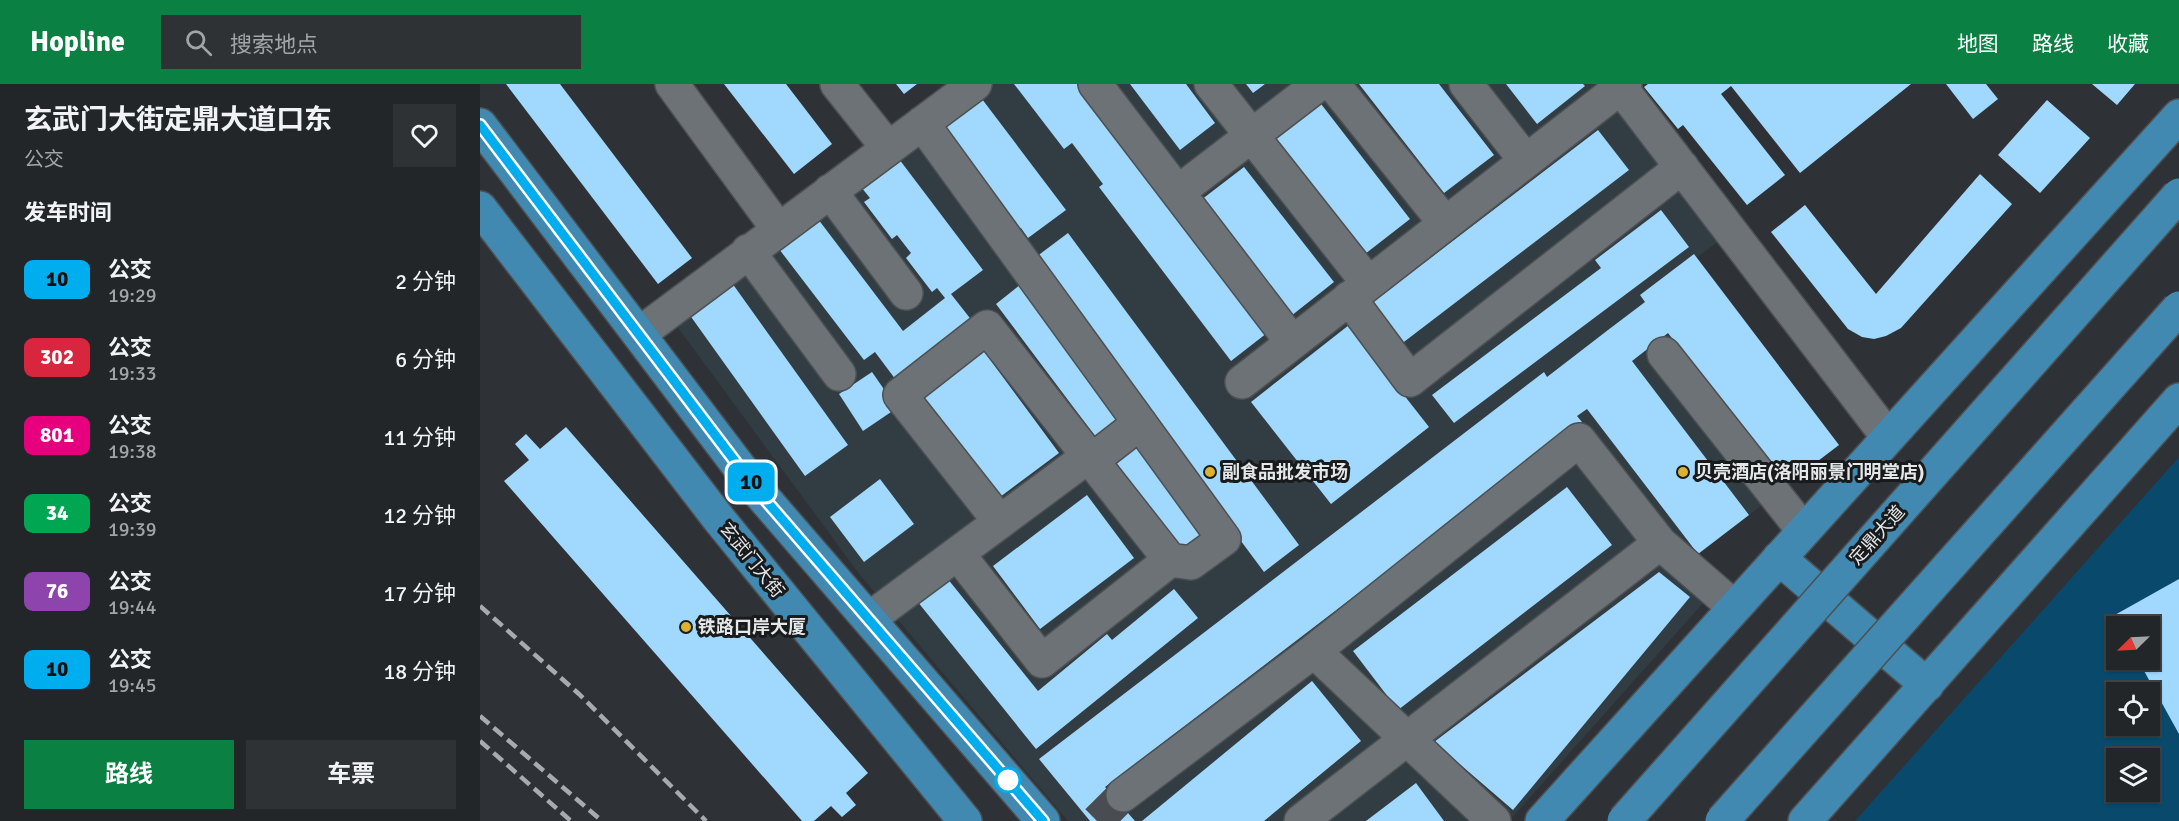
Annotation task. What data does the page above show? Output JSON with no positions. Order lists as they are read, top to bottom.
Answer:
{
  "streets": {
    "main road": ["定鼎大道", "玄武门大街"]
  },
  "places": ["副食品批发市场", "贝壳酒店(洛阳丽景门明堂店)", "铁路口岸大厦"],
  "lines": ["bus line 10"],
  "north": "bottom left",
  "page": {
    "header": "Hopline",
    "search": "搜索地点",
    "nav": ["地图", "路线", "收藏"],
    "heading": [
      ["玄武门大街定鼎大道口东", "公交"],
      "发车时间"
    ],
    "on_map": "10",
    "list": [
      {
        "mark": "10",
        "name": "公交",
        "note": "19:29",
        "value": "2 分钟"
      },
      {
        "mark": "302",
        "name": "公交",
        "note": "19:33",
        "value": "6 分钟"
      },
      {
        "mark": "801",
        "name": "公交",
        "note": "19:38",
        "value": "11 分钟"
      },
      {
        "mark": "34",
        "name": "公交",
        "note": "19:39",
        "value": "12 分钟"
      },
      {
        "mark": "76",
        "name": "公交",
        "note": "19:44",
        "value": "17 分钟"
      },
      {
        "mark": "10",
        "name": "公交",
        "note": "19:45",
        "value": "18 分钟"
      }
    ],
    "buttons": ["路线", "车票"]
  }
}
